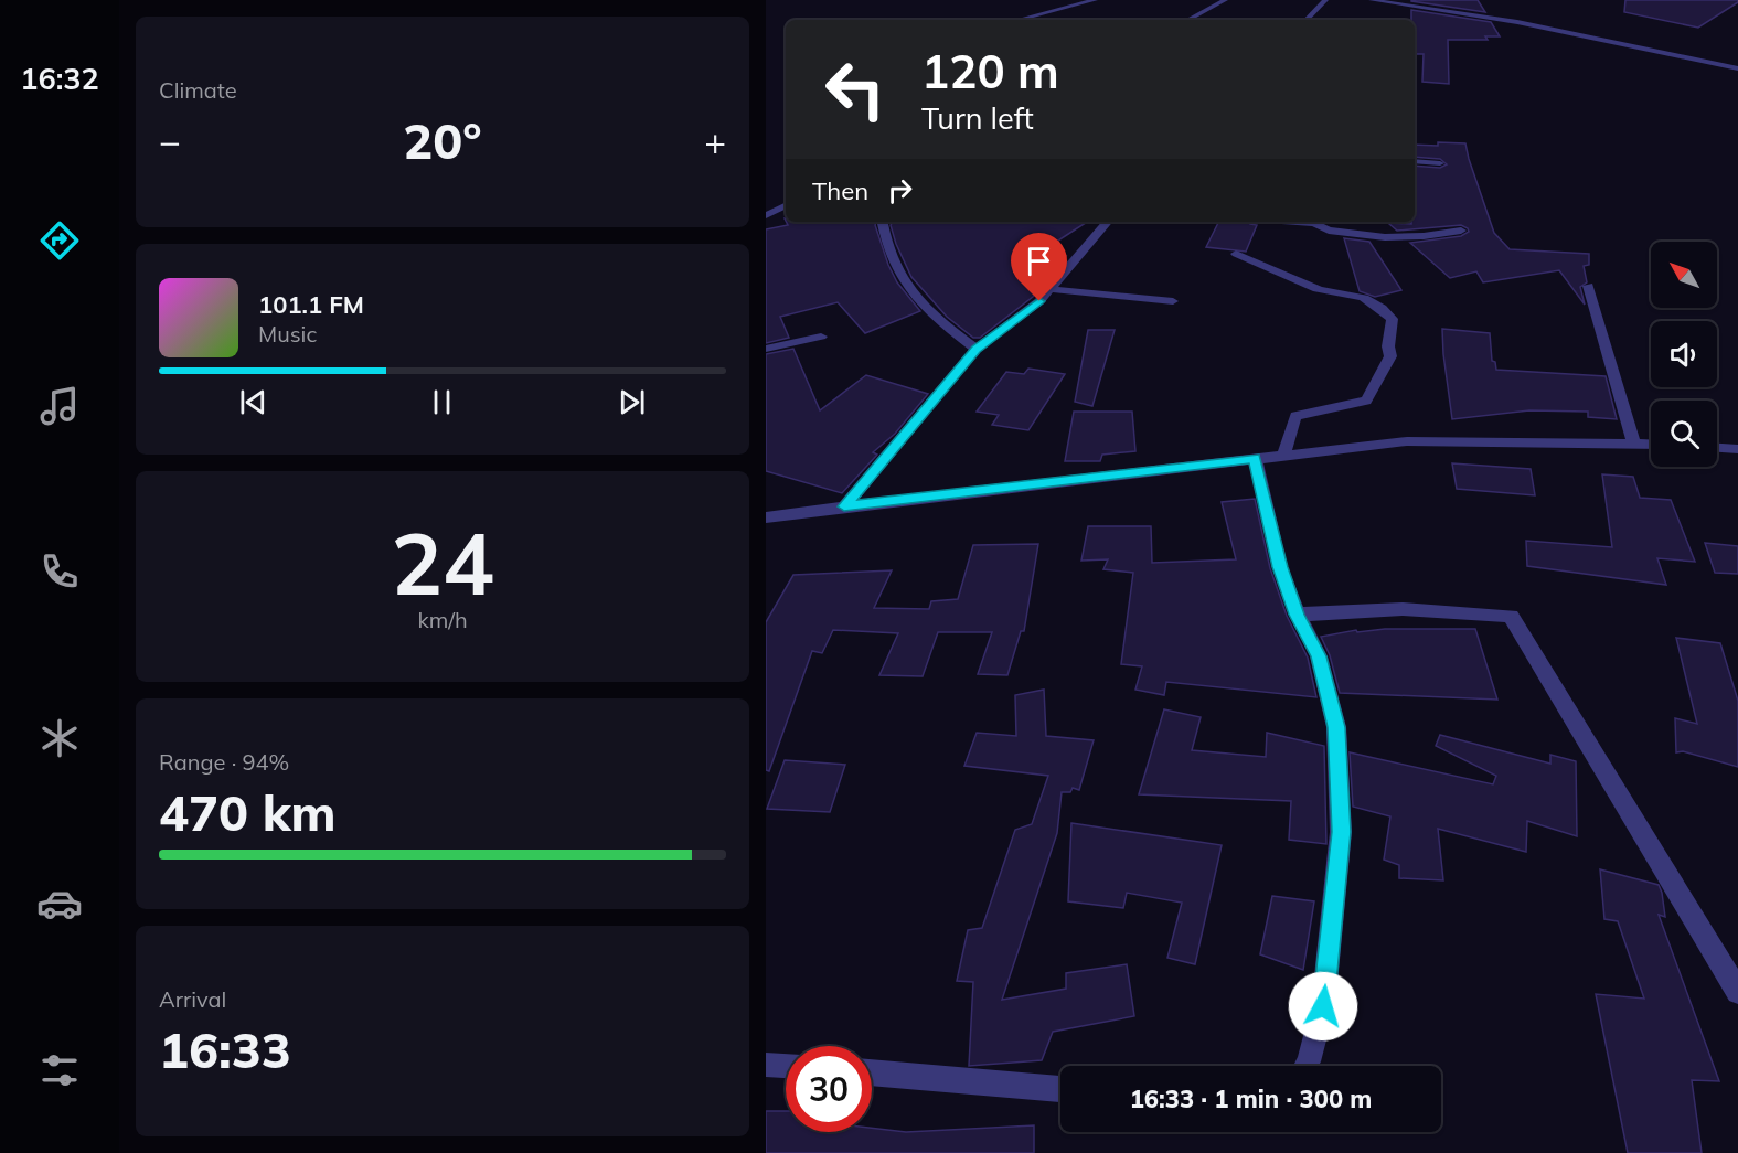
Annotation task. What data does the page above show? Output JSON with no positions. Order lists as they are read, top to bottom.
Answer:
{
  "north": "top left",
  "page": {
    "tabs": "16:32",
    "tile": [
      "Climate",
      ["24", "km/h"],
      ["Range · 94%", "470 km"],
      ["Arrival", "16:33"]
    ],
    "turn": ["120 m", "Turn left"],
    "heat": ["−", "20°", "+"],
    "then": "Then",
    "song": ["101.1 FM", "Music"],
    "limit": "30",
    "trip": "16:33 · 1 min · 300 m"
  }
}
